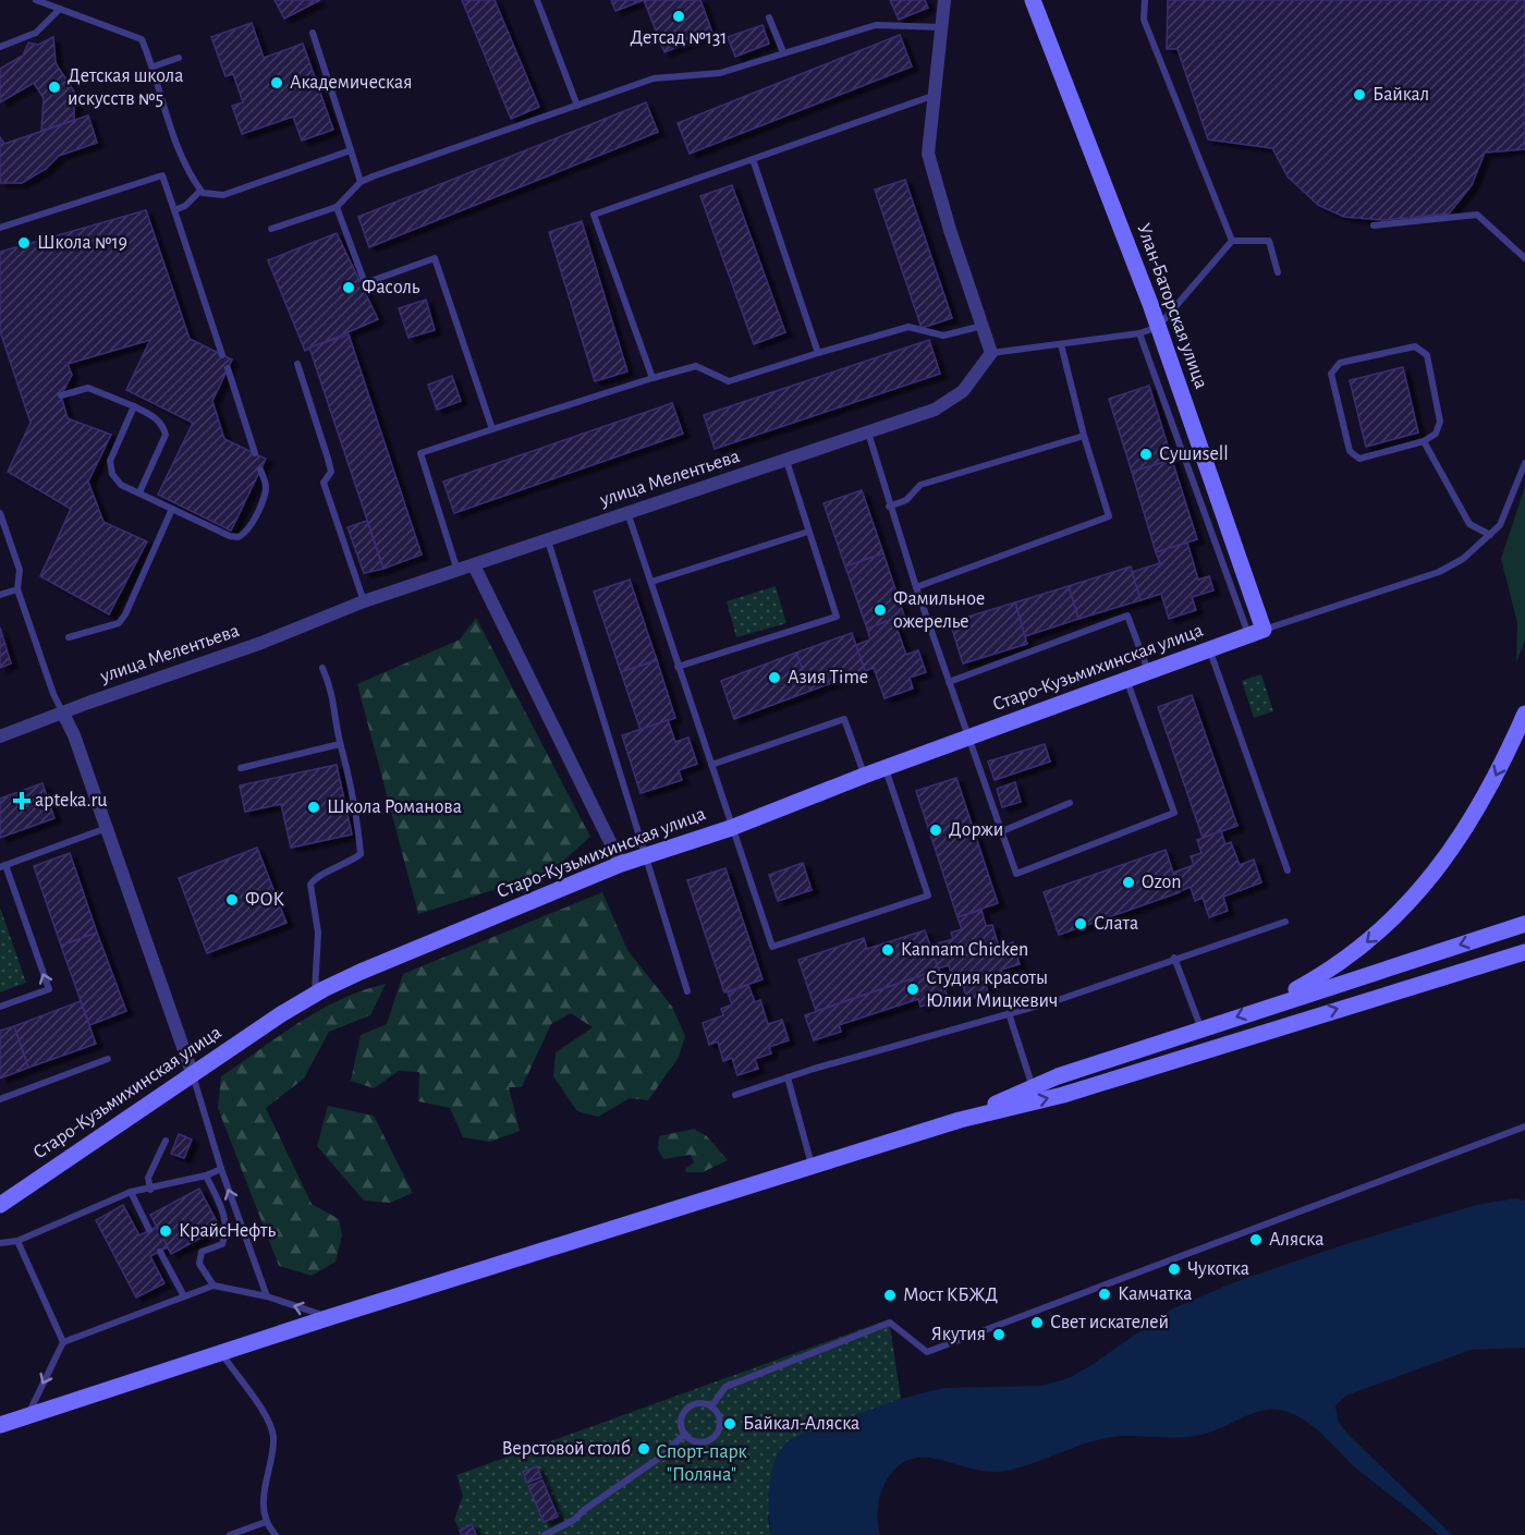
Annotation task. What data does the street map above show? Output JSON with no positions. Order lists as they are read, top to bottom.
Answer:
{
  "streets": {
    "main road": ["Улан-Баторская улица", "Старо-Кузьмихинская улица"],
    "street": ["улица Мелентьева"]
  },
  "crossings": [
    ["Улан-Баторская улица", "Старо-Кузьмихинская улица"]
  ],
  "parks": ["Спорт-парк \"Поляна\""],
  "places": {
    "other": [
      "Детсад №131",
      "Академическая",
      "Детская школа искусств №5",
      "Байкал",
      "Школа №19",
      "Фасоль",
      "Сушиsell",
      "Фамильное ожерелье",
      "Азия Time",
      "Школа Романова",
      "Доржи",
      "Ozon",
      "ФОК",
      "Слата",
      "Kannam Chicken",
      "Студия красоты Юлии Мицкевич",
      "КрайсНефть",
      "Аляска",
      "Чукотка",
      "Камчатка",
      "Мост КБЖД",
      "Свет искателей",
      "Якутия",
      "Байкал-Аляска",
      "Верстовой столб"
    ],
    "health": ["apteka.ru"]
  }
}
